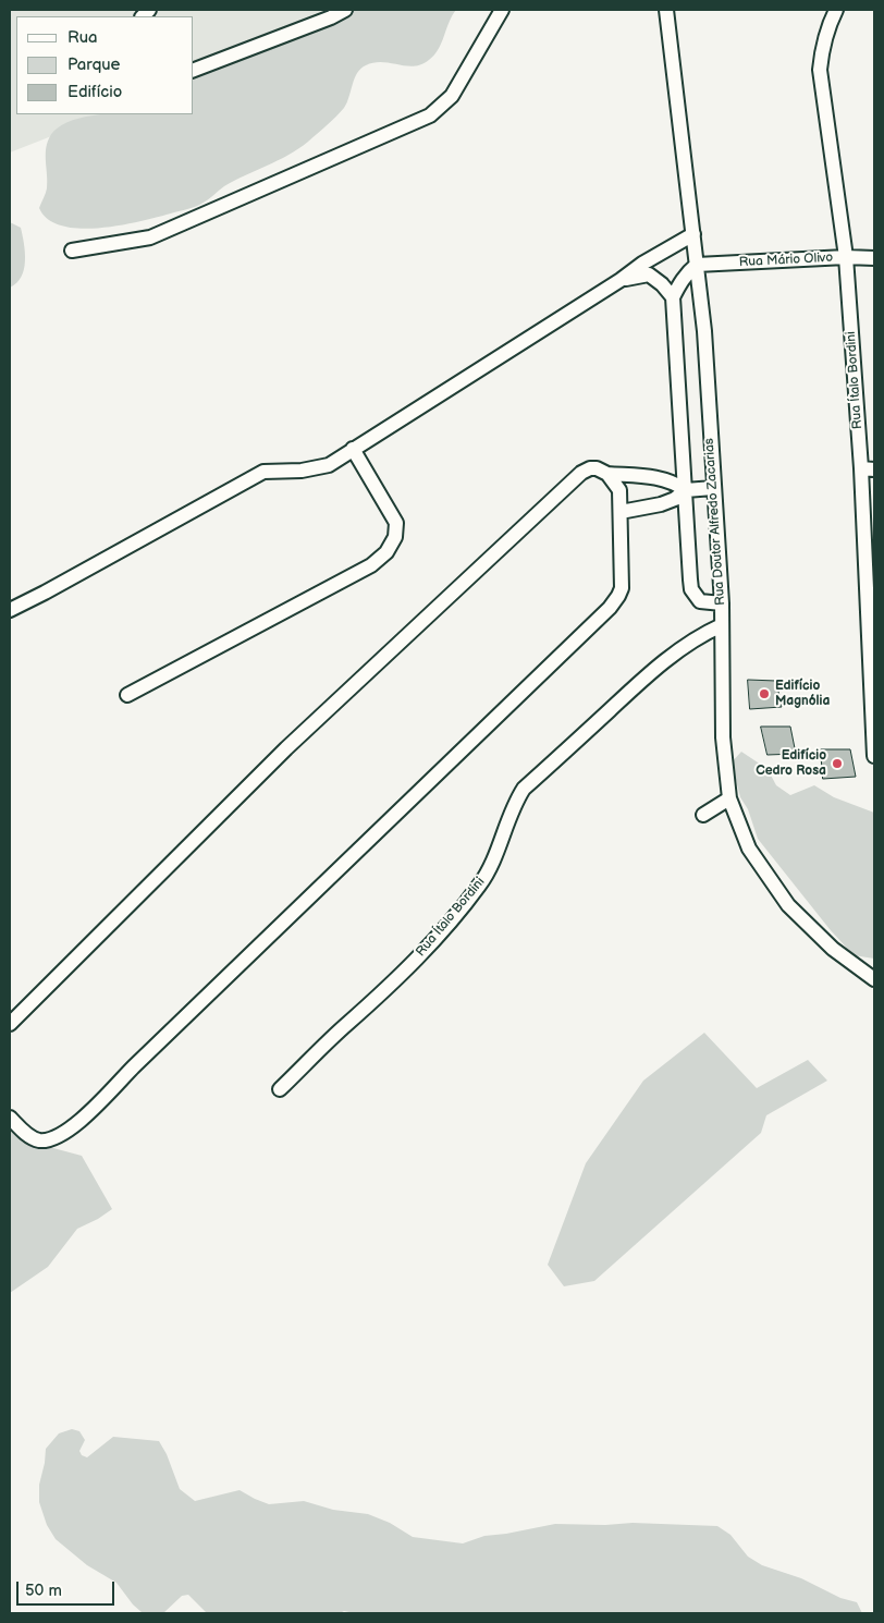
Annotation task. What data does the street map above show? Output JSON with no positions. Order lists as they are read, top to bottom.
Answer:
{
  "streets": {
    "street": ["Rua Mário Olivo", "Rua Ítalo Bordini", "Rua Doutor Alfredo Zacarias"]
  },
  "crossings": [
    ["Rua Mário Olivo", "Rua Ítalo Bordini"],
    ["Rua Mário Olivo", "Rua Doutor Alfredo Zacarias"],
    ["Rua Ítalo Bordini", "Rua Doutor Alfredo Zacarias"]
  ],
  "places": ["Edifício Magnólia", "Edifício Cedro Rosa"],
  "legend": ["Rua", "Parque", "Edifício"],
  "scale_bar": "50 m"
}
